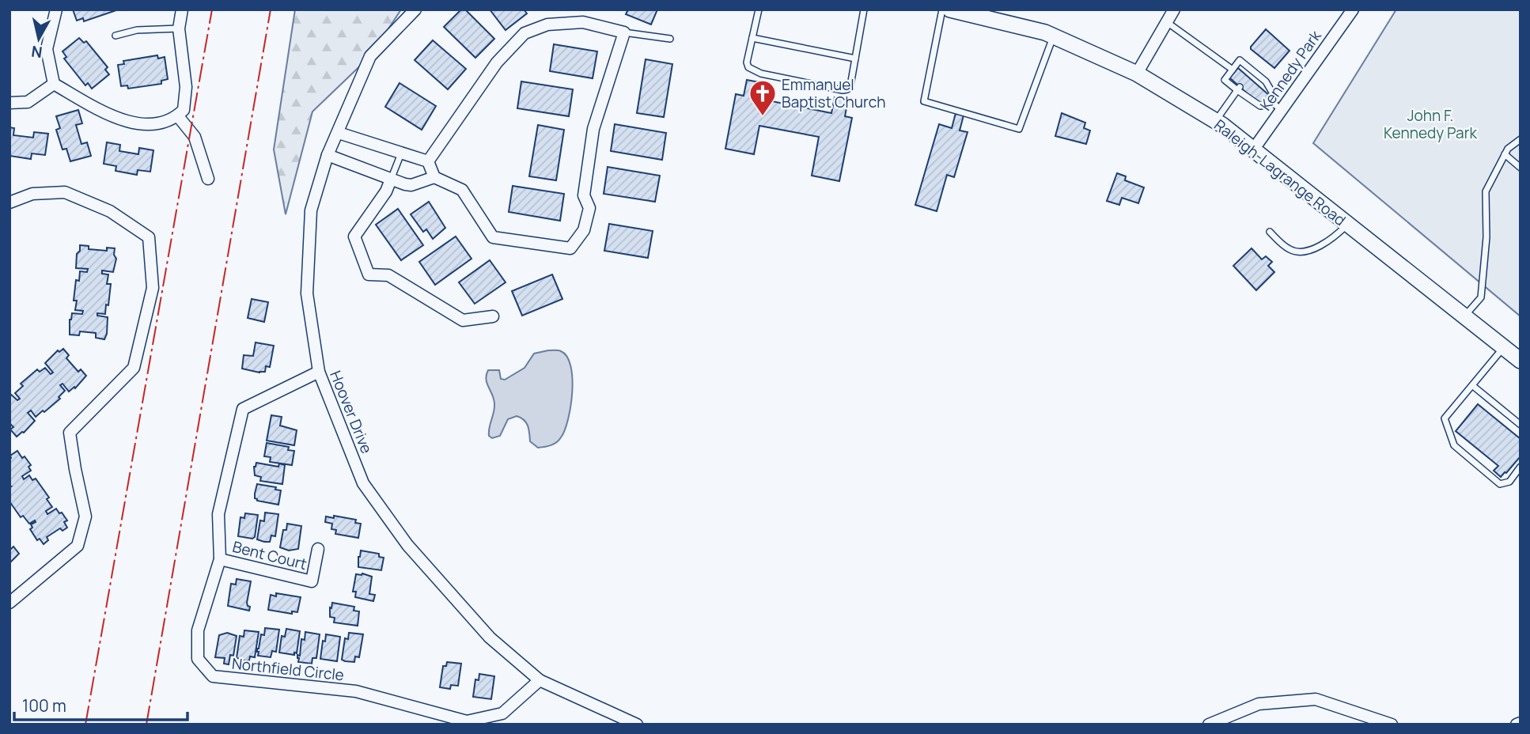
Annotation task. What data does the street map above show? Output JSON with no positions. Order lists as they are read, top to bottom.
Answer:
{
  "streets": {
    "main road": ["Raleigh-Lagrange Road"],
    "street": [
      "Kennedy Park",
      "Hoover Drive",
      "Bent Court",
      "Northfield Circle"
    ]
  },
  "crossings": [
    ["Kennedy Park", "Raleigh-Lagrange Road"],
    ["Hoover Drive", "Northfield Circle"],
    ["Bent Court", "Northfield Circle"]
  ],
  "parks": ["John F. Kennedy Park"],
  "places": {
    "church": ["Emmanuel Baptist Church"]
  },
  "scale_bar": "100 m",
  "north": "bottom"
}
